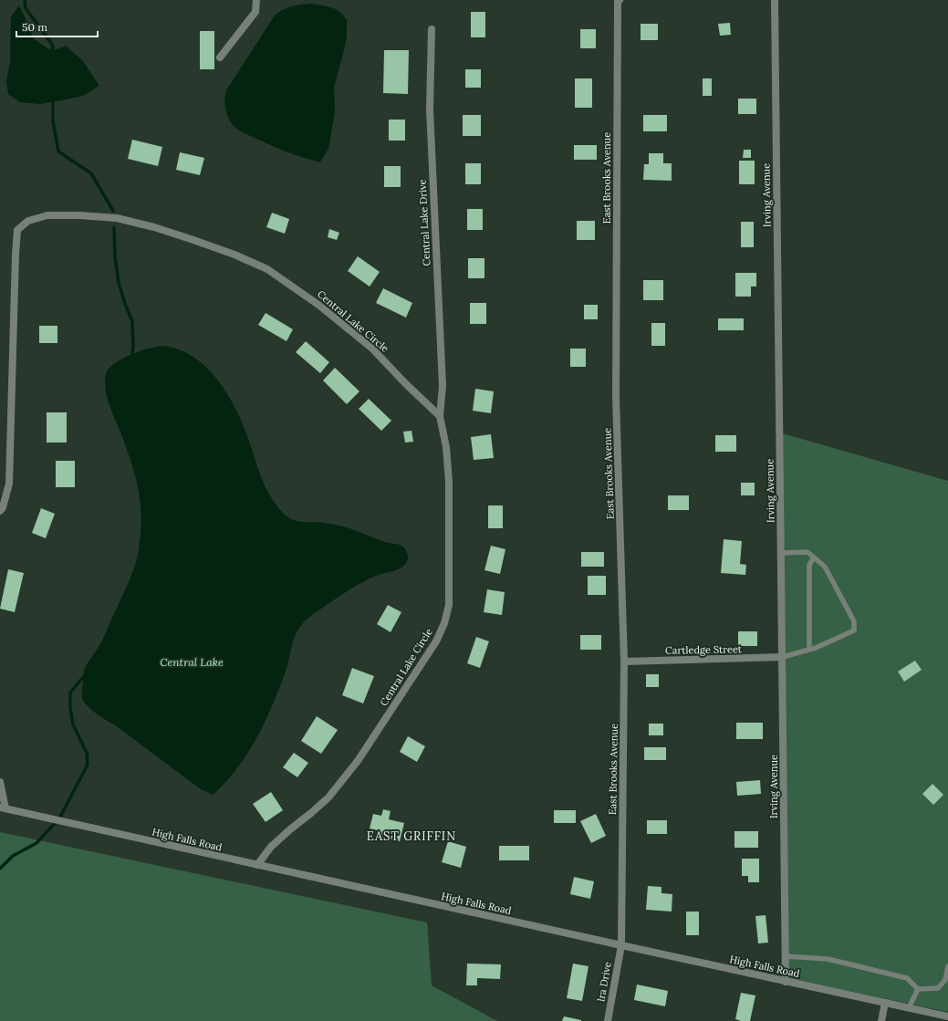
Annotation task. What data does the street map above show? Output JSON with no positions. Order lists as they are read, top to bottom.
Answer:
{
  "streets": {
    "street": [
      "East Brooks Avenue",
      "Irving Avenue",
      "Central Lake Drive",
      "Central Lake Circle",
      "Cartledge Street",
      "High Falls Road",
      "Ira Drive"
    ]
  },
  "crossings": [
    ["East Brooks Avenue", "Cartledge Street"],
    ["East Brooks Avenue", "High Falls Road"],
    ["East Brooks Avenue", "Ira Drive"],
    ["Irving Avenue", "Cartledge Street"],
    ["Irving Avenue", "High Falls Road"],
    ["Central Lake Drive", "Central Lake Circle"],
    ["Central Lake Circle", "High Falls Road"],
    ["High Falls Road", "Ira Drive"]
  ],
  "districts": ["EAST GRIFFIN"],
  "water": ["Central Lake"],
  "scale_bar": "50 m"
}
